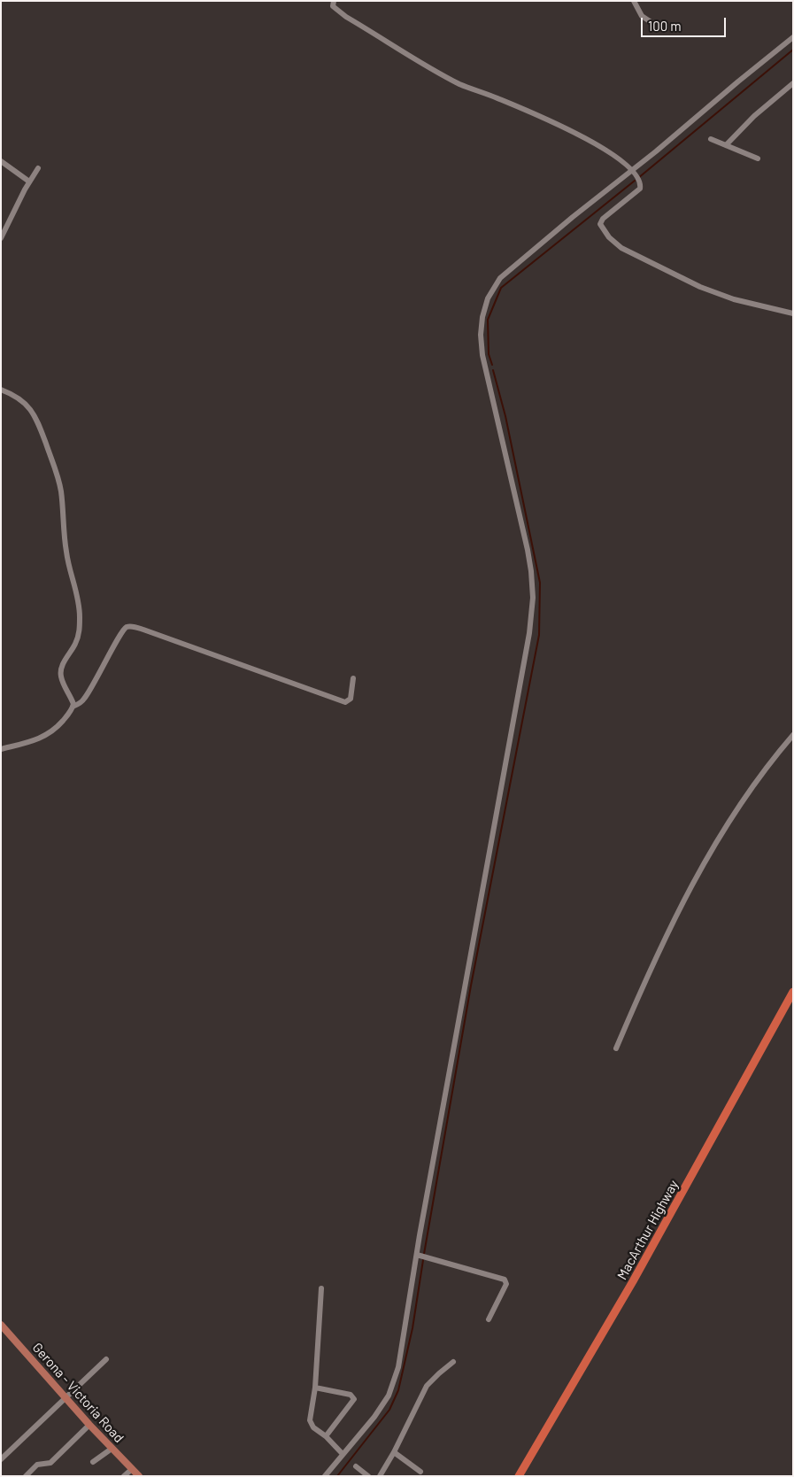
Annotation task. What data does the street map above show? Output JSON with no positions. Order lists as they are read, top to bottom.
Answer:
{
  "streets": {
    "highway": ["MacArthur Highway"],
    "main road": ["Gerona - Victoria Road"]
  },
  "scale_bar": "100 m"
}
